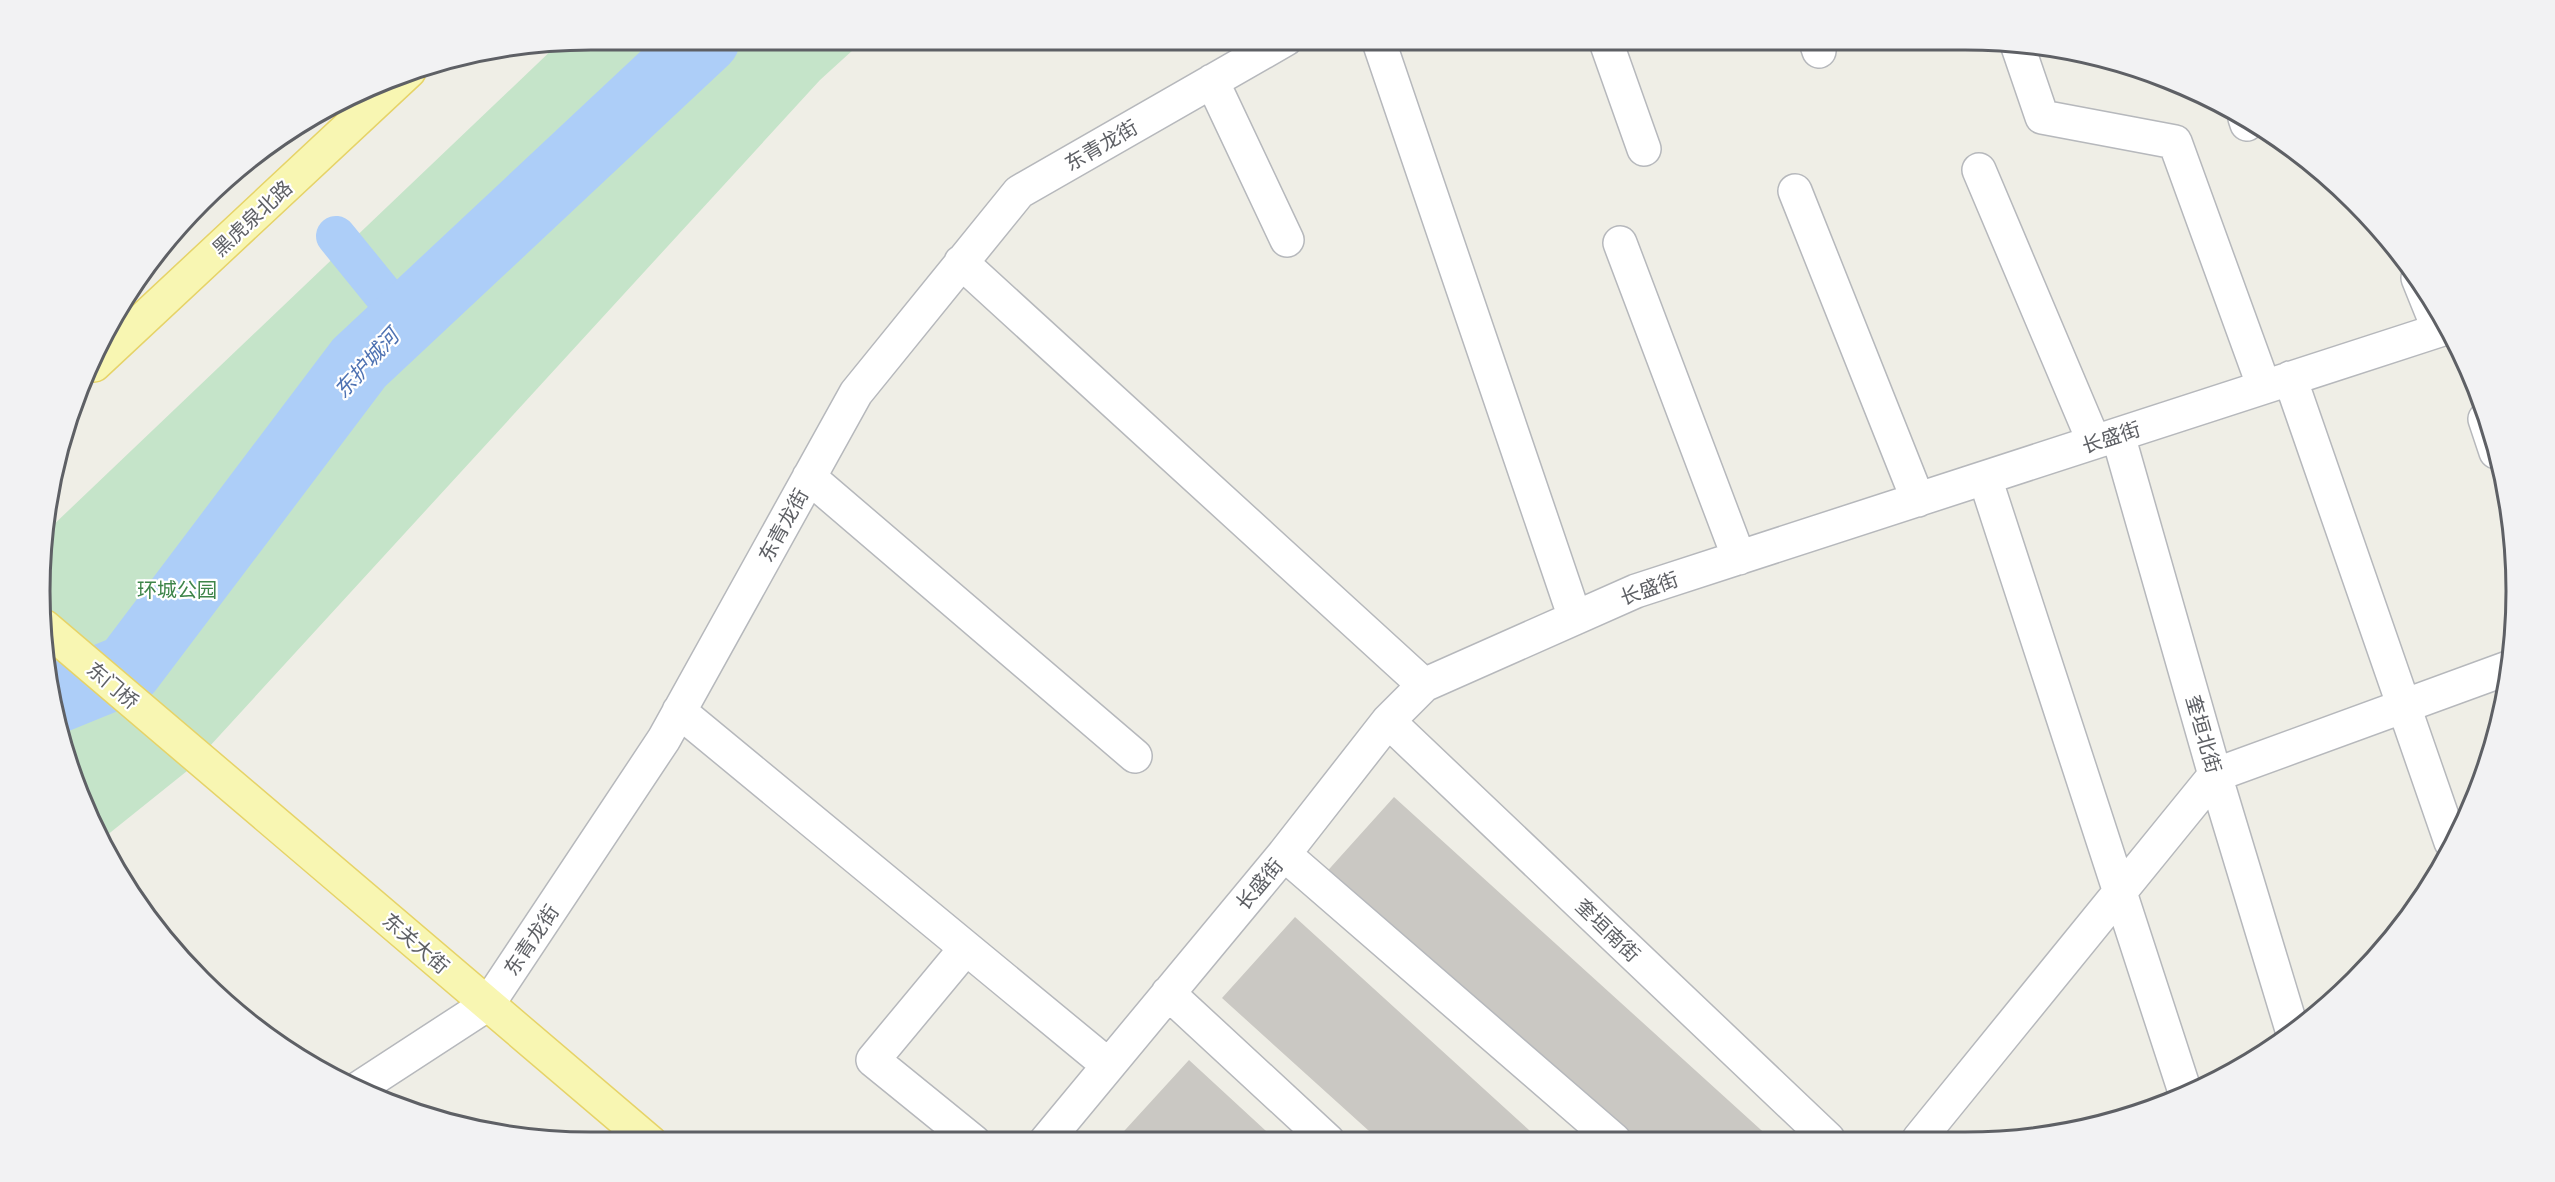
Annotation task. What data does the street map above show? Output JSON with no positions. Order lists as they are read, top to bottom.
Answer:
{
  "streets": {
    "main road": ["黑虎泉北路", "东门桥", "东关大街"],
    "street": [
      "东青龙街",
      "长盛街",
      "奎垣北街",
      "奎垣南街"
    ]
  },
  "crossings": [
    ["东青龙街", "东关大街"],
    ["长盛街", "奎垣北街"],
    ["长盛街", "奎垣南街"],
    ["东门桥", "东关大街"]
  ],
  "water": ["东护城河"],
  "parks": ["环城公园"]
}
